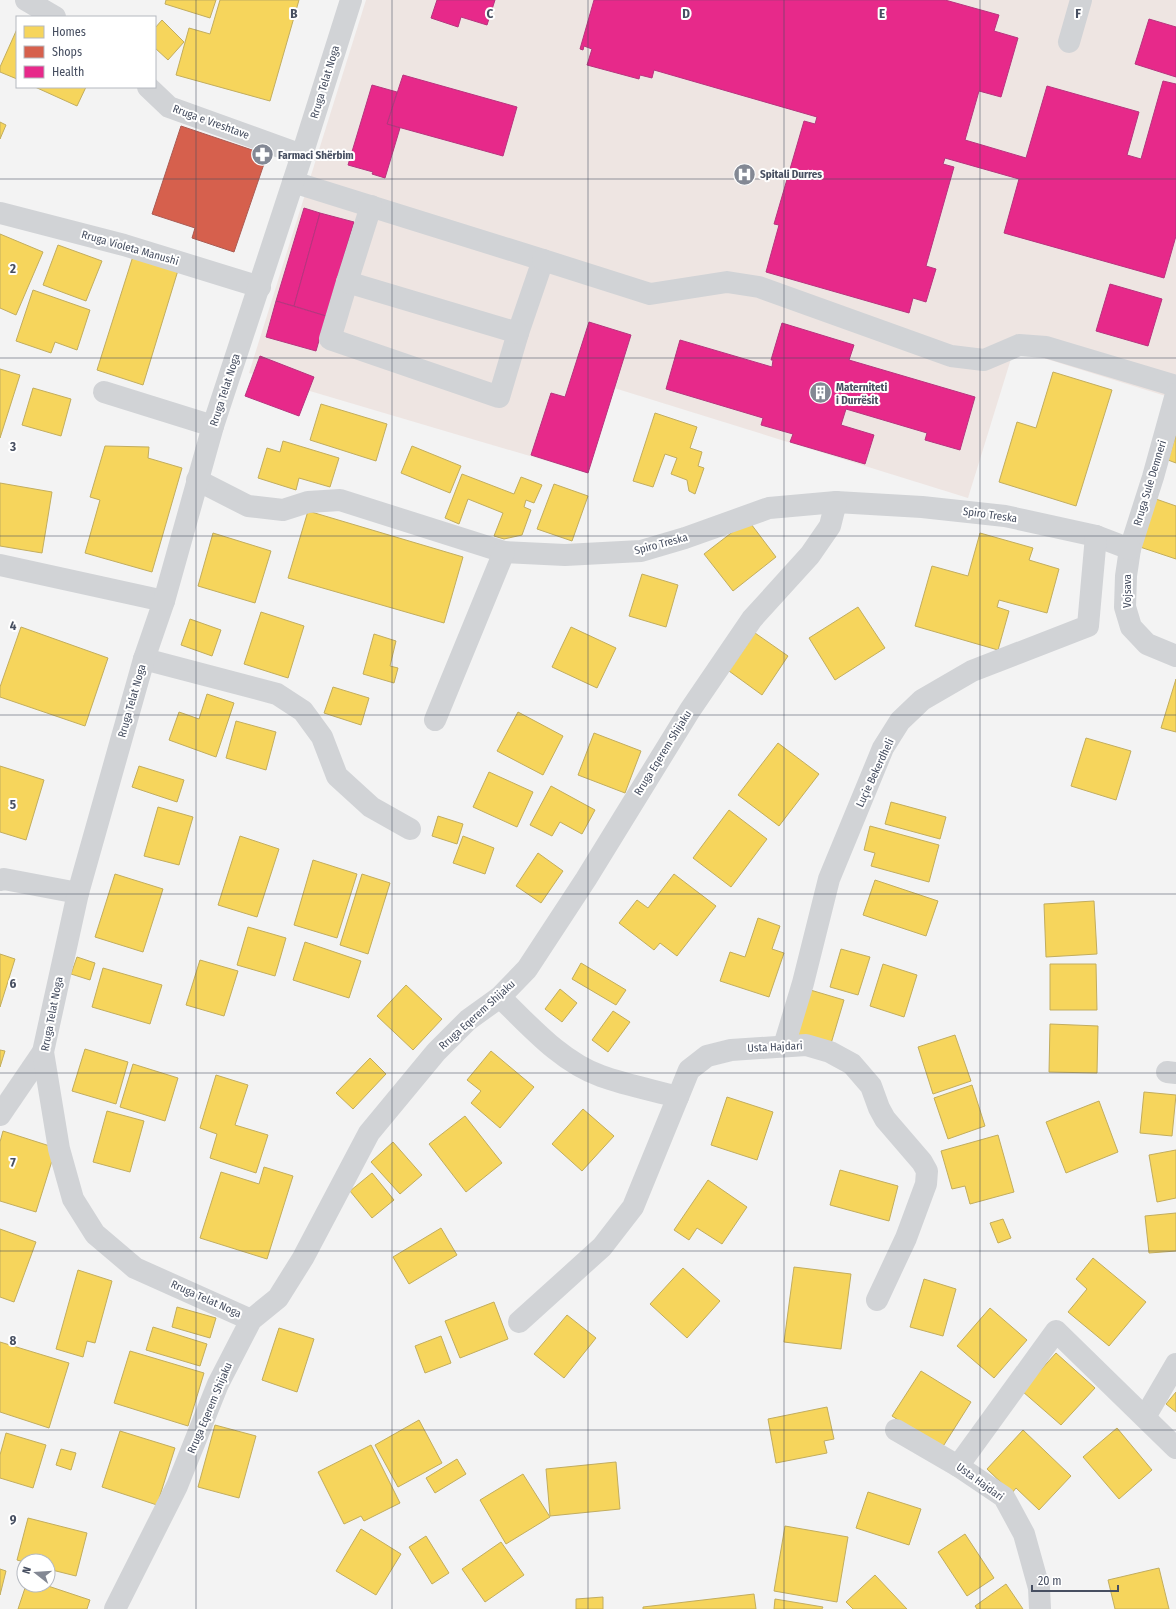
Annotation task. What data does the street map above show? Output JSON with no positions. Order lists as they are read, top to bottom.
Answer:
{
  "streets": {
    "street": [
      "Rruga Telat Noga",
      "Rruga e Vreshtave",
      "Rruga Violeta Manushi",
      "Rruga Sule Demneri",
      "Spiro Treska",
      "Vojsava",
      "Rruga Eqerem Shijaku",
      "Luçie Bekerdheli",
      "Usta Hajdari"
    ]
  },
  "crossings": [
    ["Rruga Telat Noga", "Rruga e Vreshtave"],
    ["Rruga Telat Noga", "Rruga Violeta Manushi"],
    ["Rruga Telat Noga", "Spiro Treska"],
    ["Rruga Telat Noga", "Rruga Eqerem Shijaku"],
    ["Rruga Sule Demneri", "Spiro Treska"],
    ["Rruga Sule Demneri", "Vojsava"],
    ["Spiro Treska", "Vojsava"],
    ["Spiro Treska", "Rruga Eqerem Shijaku"],
    ["Spiro Treska", "Luçie Bekerdheli"],
    ["Luçie Bekerdheli", "Usta Hajdari"]
  ],
  "places": {
    "pharmacy": ["Farmaci Shërbim"],
    "hospital": ["Spitali Durres"],
    "building": ["Materniteti i Durrësit"]
  },
  "legend": ["Homes", "Shops", "Health"],
  "scale_bar": "20 m",
  "north": "left",
  "grid": {
    "columns": [
      "B",
      "C",
      "D",
      "E",
      "F"
    ],
    "rows": [
      "2",
      "3",
      "4",
      "5",
      "6",
      "7",
      "8",
      "9"
    ]
  }
}
